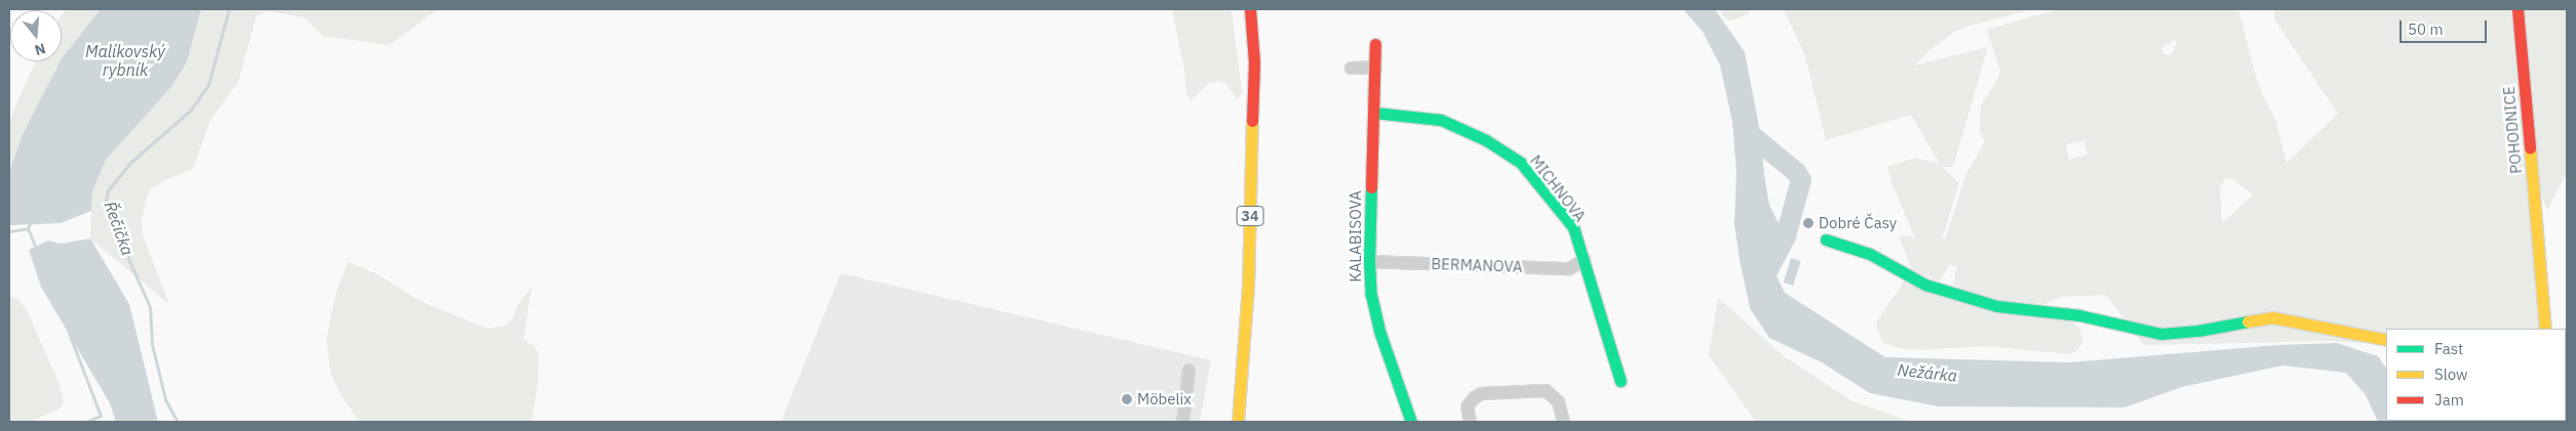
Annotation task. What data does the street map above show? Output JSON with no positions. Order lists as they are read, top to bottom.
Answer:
{
  "streets": {
    "street": [
      "POHODNICE",
      "MICHNOVA",
      "34",
      "KALABISOVA",
      "BERMANOVA"
    ]
  },
  "crossings": [
    ["MICHNOVA", "KALABISOVA"],
    ["MICHNOVA", "BERMANOVA"],
    ["KALABISOVA", "BERMANOVA"]
  ],
  "water": ["Malíkovský rybník", "Řečička", "Nežárka"],
  "places": ["Dobré Časy", "Möbelix"],
  "legend": ["Fast", "Slow", "Jam"],
  "scale_bar": "50 m",
  "north": "bottom"
}
